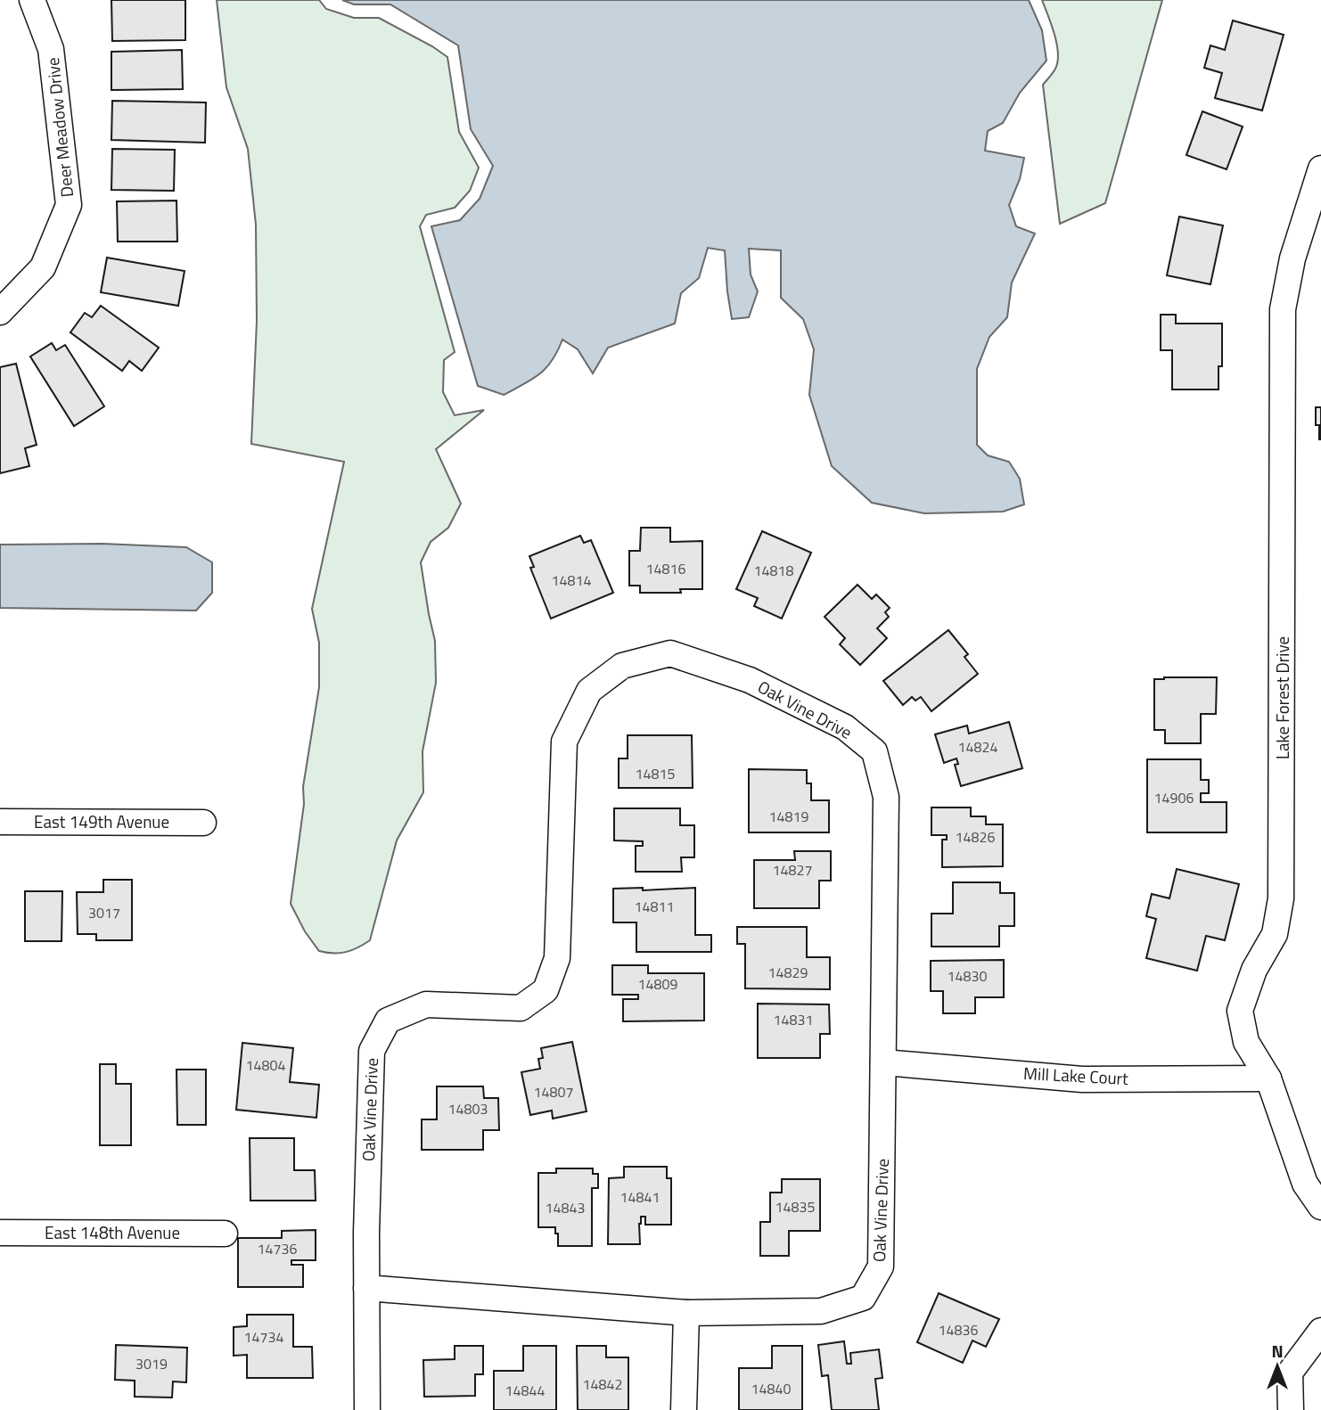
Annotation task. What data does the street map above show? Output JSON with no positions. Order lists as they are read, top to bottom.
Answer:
{
  "streets": {
    "street": [
      "Deer Meadow Drive",
      "Lake Forest Drive",
      "Oak Vine Drive",
      "East 149th Avenue",
      "Mill Lake Court",
      "East 148th Avenue"
    ]
  },
  "crossings": [
    ["Lake Forest Drive", "Mill Lake Court"],
    ["Oak Vine Drive", "Mill Lake Court"]
  ],
  "house_numbers": [
    "14816",
    "14818",
    "14814",
    "14824",
    "14815",
    "14906",
    "14819",
    "14826",
    "14827",
    "14811",
    "3017",
    "14829",
    "14830",
    "14809",
    "14831",
    "14804",
    "14807",
    "14803",
    "14841",
    "14835",
    "14843",
    "14736",
    "14836",
    "14734",
    "3019",
    "14842",
    "14840",
    "14844"
  ],
  "north": "top"
}
